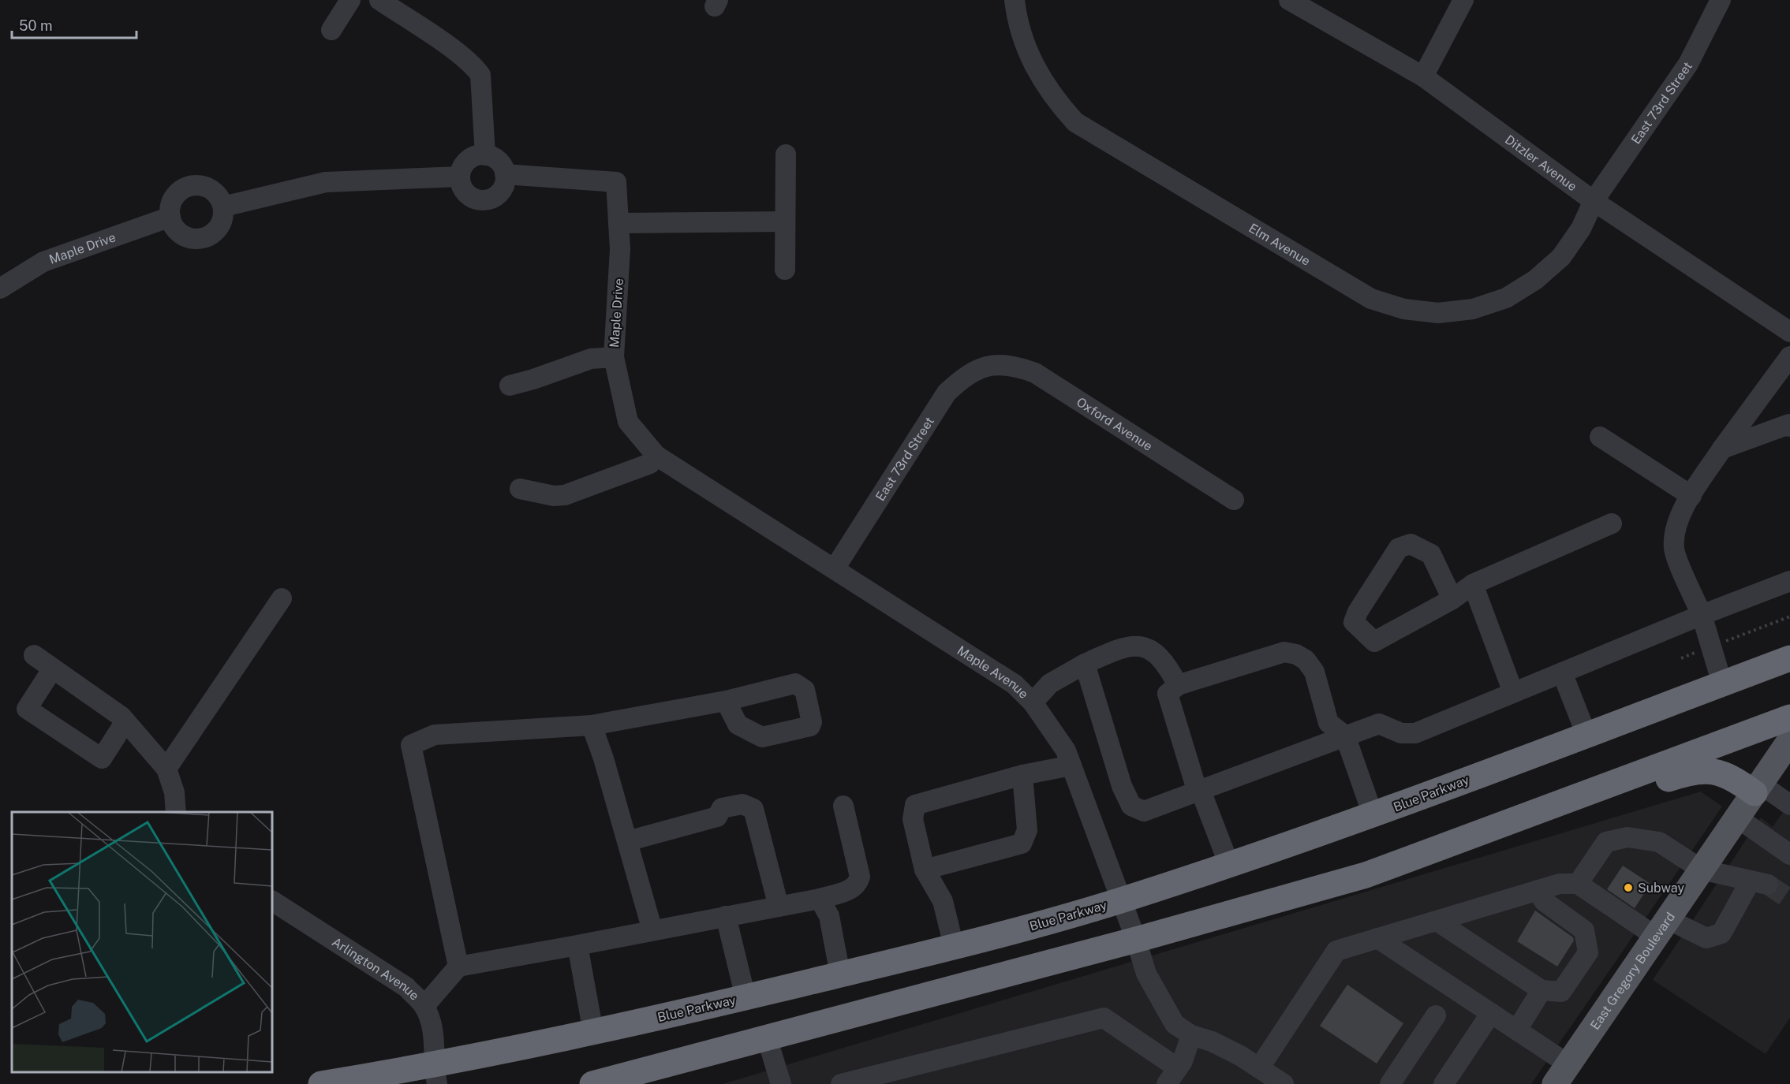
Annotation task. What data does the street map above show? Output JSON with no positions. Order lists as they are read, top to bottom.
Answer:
{
  "streets": {
    "highway": ["Blue Parkway"],
    "main road": ["East Gregory Boulevard"],
    "street": [
      "East 73rd Street",
      "Ditzler Avenue",
      "Elm Avenue",
      "Maple Drive",
      "Oxford Avenue",
      "Maple Avenue",
      "Arlington Avenue"
    ]
  },
  "crossings": [
    ["East 73rd Street", "Ditzler Avenue"],
    ["East 73rd Street", "Elm Avenue"],
    ["East 73rd Street", "Oxford Avenue"],
    ["East 73rd Street", "Maple Avenue"],
    ["Ditzler Avenue", "Elm Avenue"],
    ["Maple Drive", "Maple Avenue"],
    ["Maple Avenue", "Blue Parkway"],
    ["Blue Parkway", "Arlington Avenue"]
  ],
  "places": ["Subway"],
  "scale_bar": "50 m"
}
